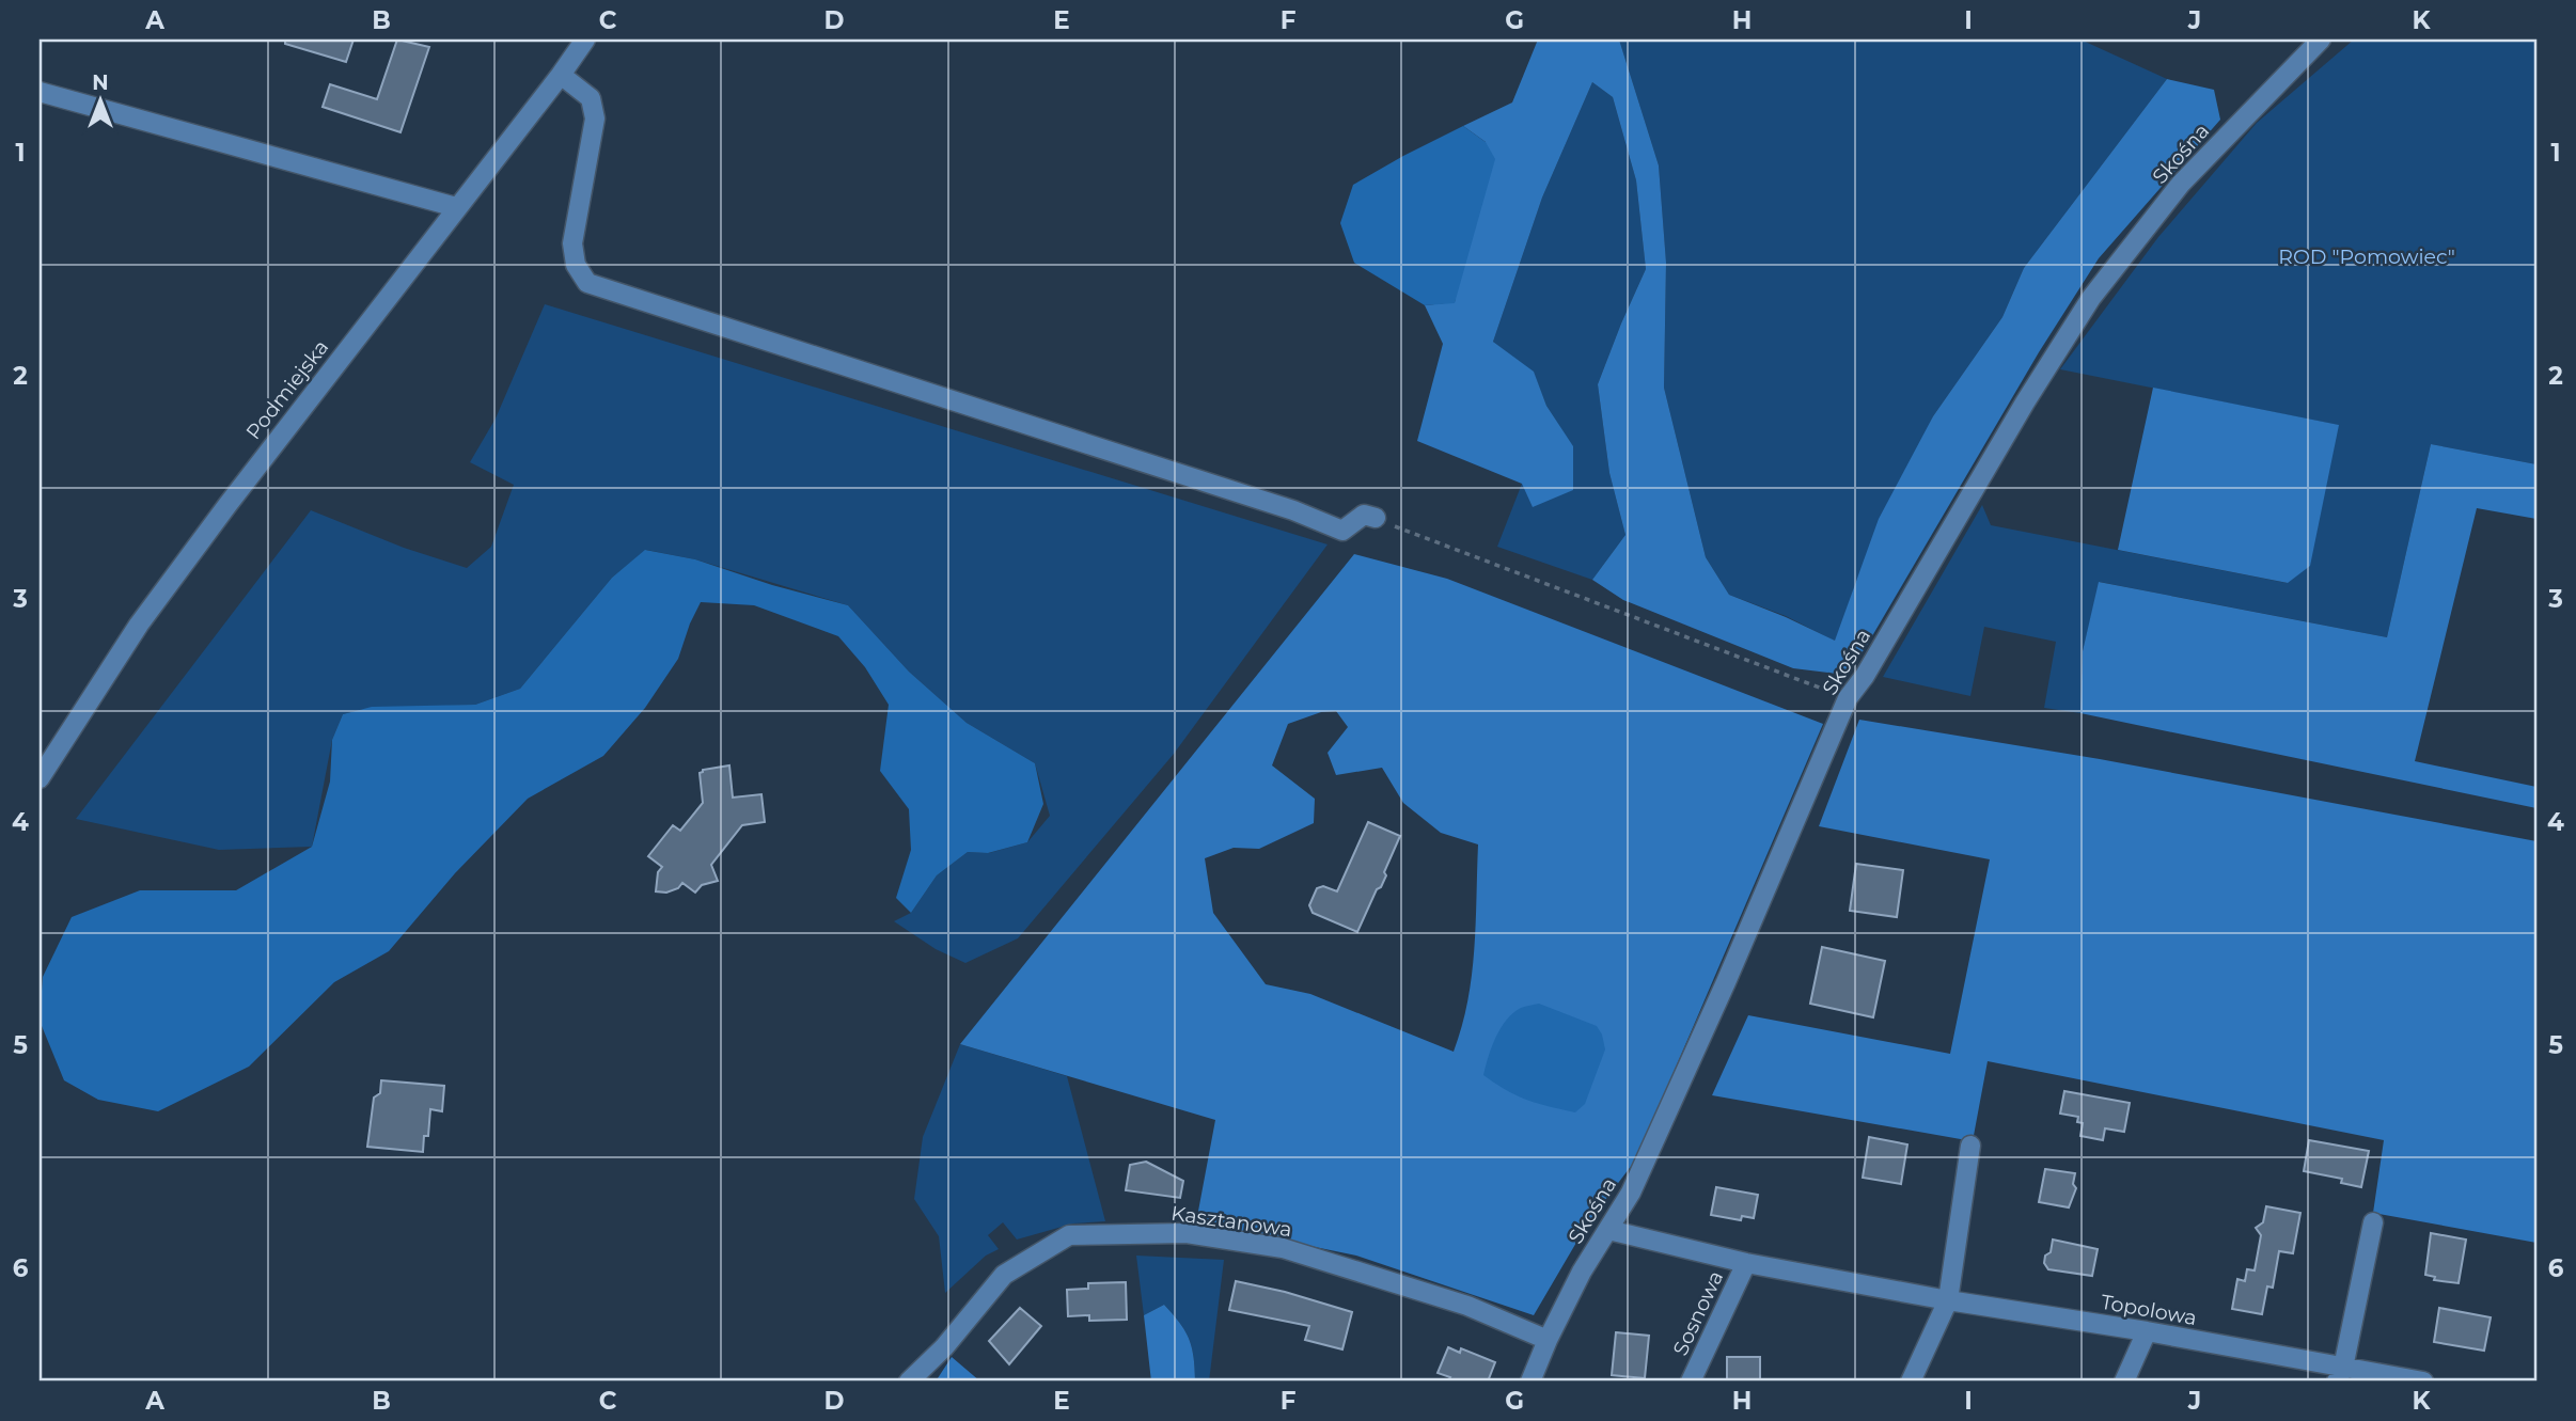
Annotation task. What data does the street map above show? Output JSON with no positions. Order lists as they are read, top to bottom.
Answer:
{
  "streets": {
    "street": [
      "Skośna",
      "Podmiejska",
      "Kasztanowa",
      "Topolowa",
      "Sosnowa"
    ]
  },
  "crossings": [
    ["Skośna", "Kasztanowa"],
    ["Skośna", "Topolowa"],
    ["Topolowa", "Sosnowa"]
  ],
  "parks": ["ROD \"Pomowiec\""],
  "north": "top",
  "grid": {
    "columns": [
      "A",
      "B",
      "C",
      "D",
      "E",
      "F",
      "G",
      "H",
      "I",
      "J",
      "K"
    ],
    "rows": [
      "1",
      "2",
      "3",
      "4",
      "5",
      "6"
    ]
  }
}
